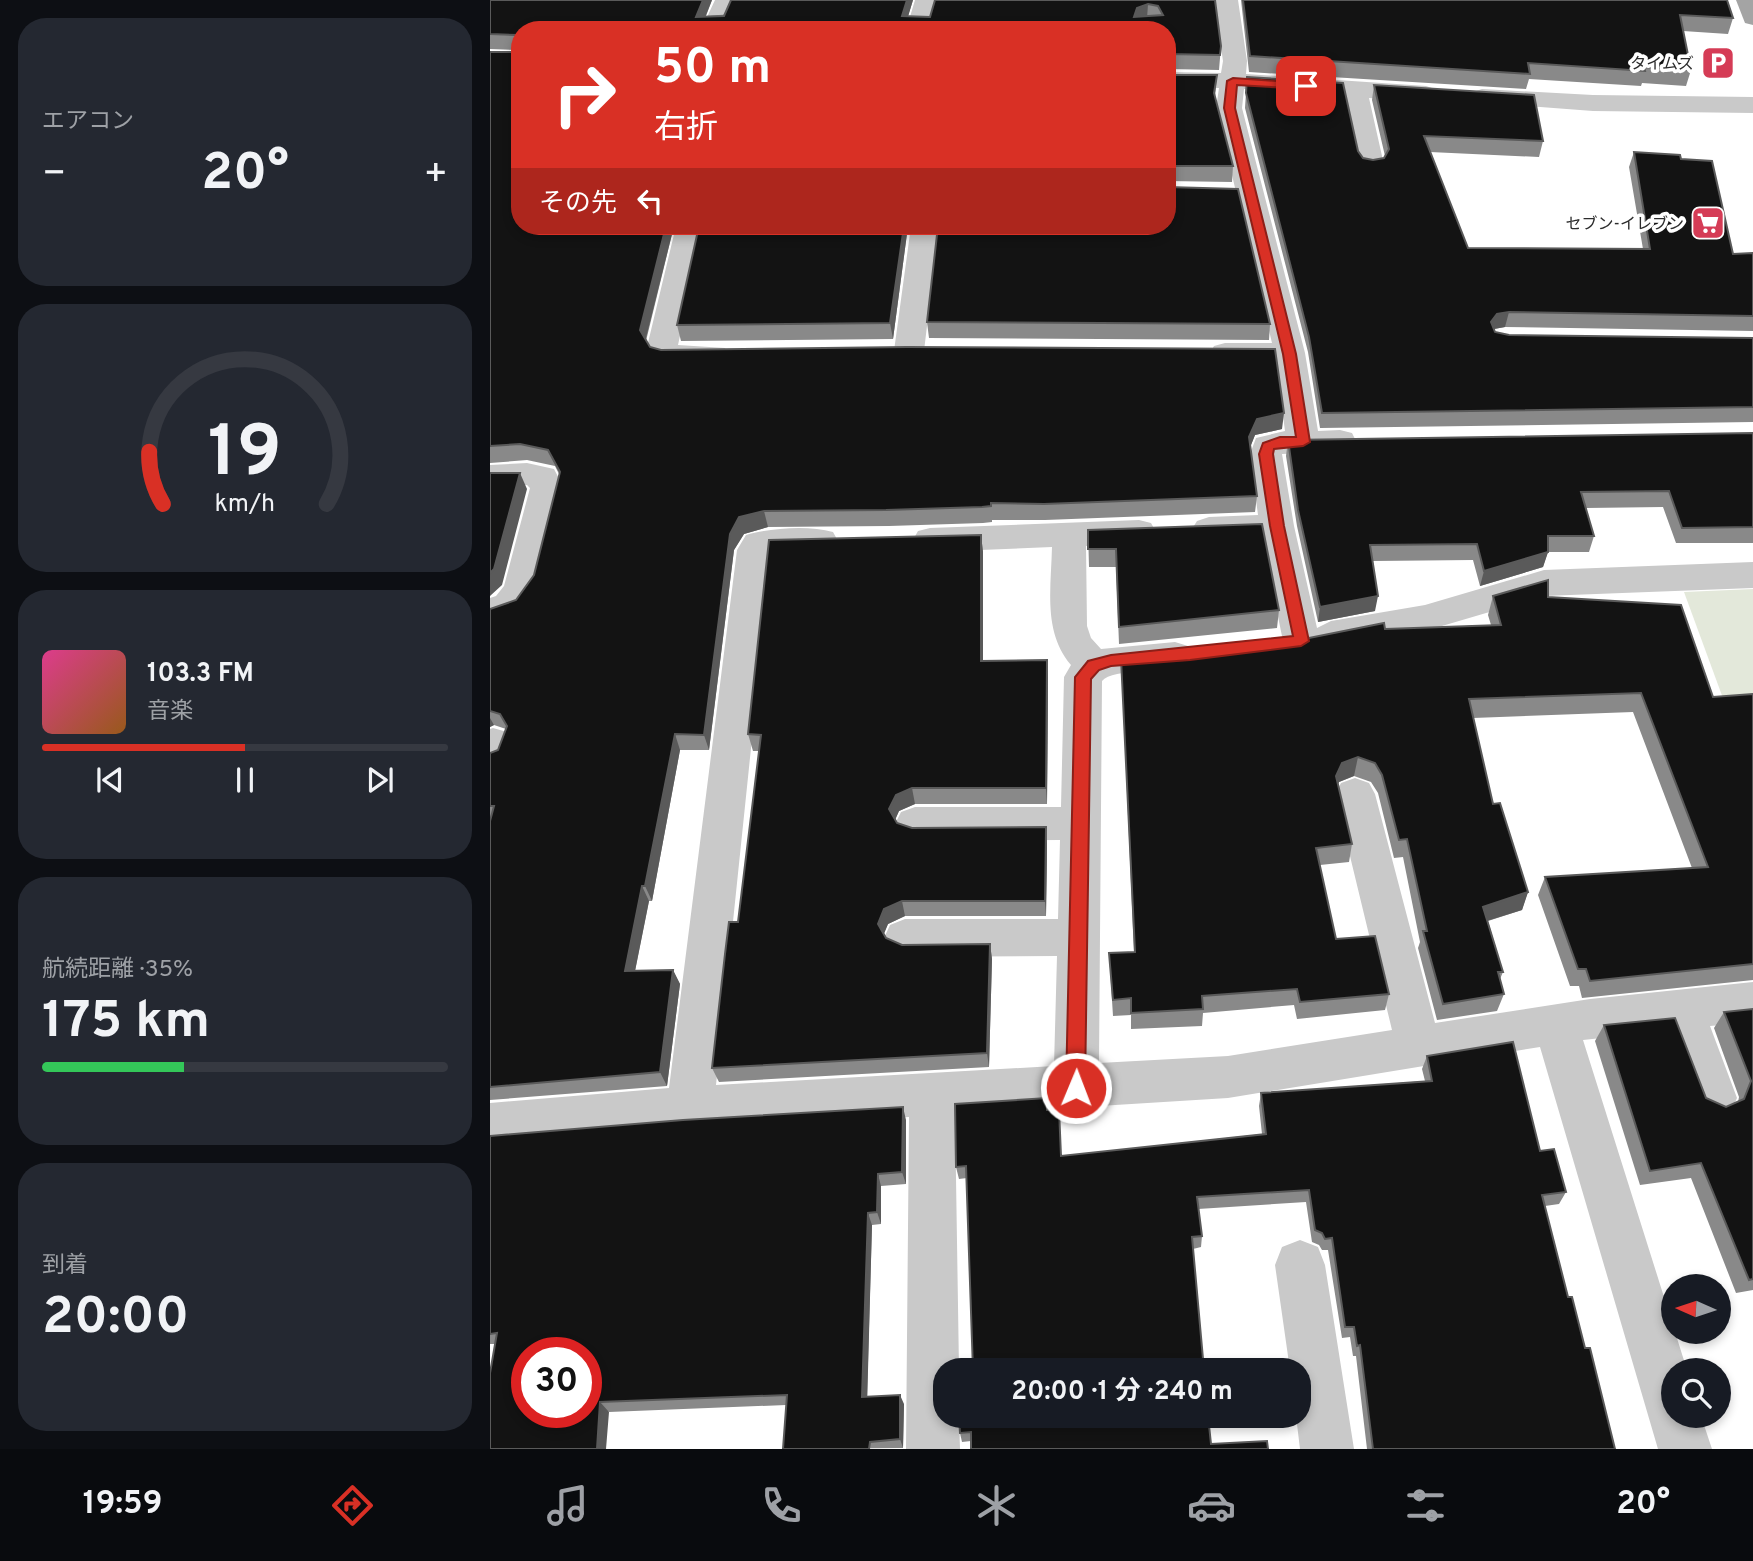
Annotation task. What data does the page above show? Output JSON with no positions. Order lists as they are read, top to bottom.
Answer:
{
  "places": {
    "parking": ["タイムズ"],
    "supermarket": ["セブン-イレブン"]
  },
  "north": "left",
  "page": {
    "tile": [
      "エアコン",
      ["航続距離 · 35%", "175 km"],
      ["到着", "20:00"]
    ],
    "turn": ["50 m", "右折"],
    "heat": ["−", "20°", "+"],
    "then": "その先",
    "song": ["103.3 FM", "音楽"],
    "limit": "30",
    "trip": "20:00 · 1 分 · 240 m",
    "tabs": ["19:59", "20°"],
    "gauge": ["19", "km/h"]
  }
}
